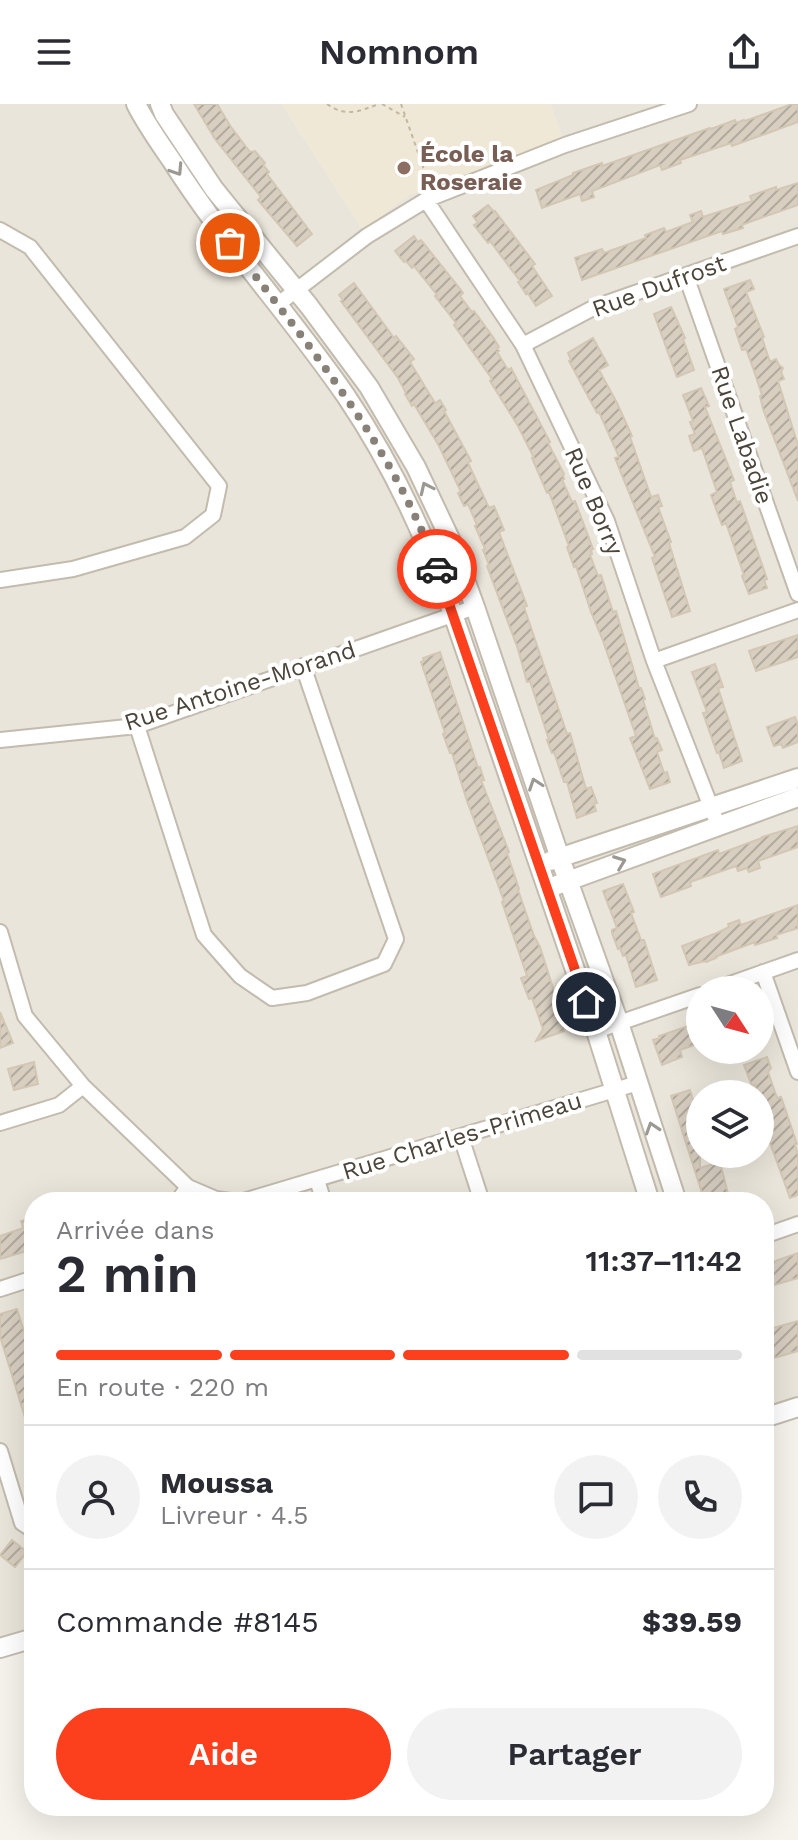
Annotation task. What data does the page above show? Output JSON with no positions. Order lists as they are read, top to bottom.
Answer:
{
  "streets": {
    "street": [
      "Rue Dufrost",
      "Rue Labadie",
      "Rue Borry",
      "Rue Antoine-Morand",
      "Rue Charles-Primeau"
    ]
  },
  "crossings": [
    ["Rue Dufrost", "Rue Labadie"],
    ["Rue Dufrost", "Rue Borry"]
  ],
  "places": ["École la Roseraie"],
  "north": "bottom right",
  "page": {
    "header": "Nomnom",
    "heading": ["2 min", "Arrivée dans", "11:37–11:42"],
    "panel": [
      "Moussa",
      "Livreur · 4.5",
      "Commande #8145",
      "$39.59"
    ],
    "bar": "En route · 220 m",
    "buttons": ["Aide", "Partager"]
  }
}
